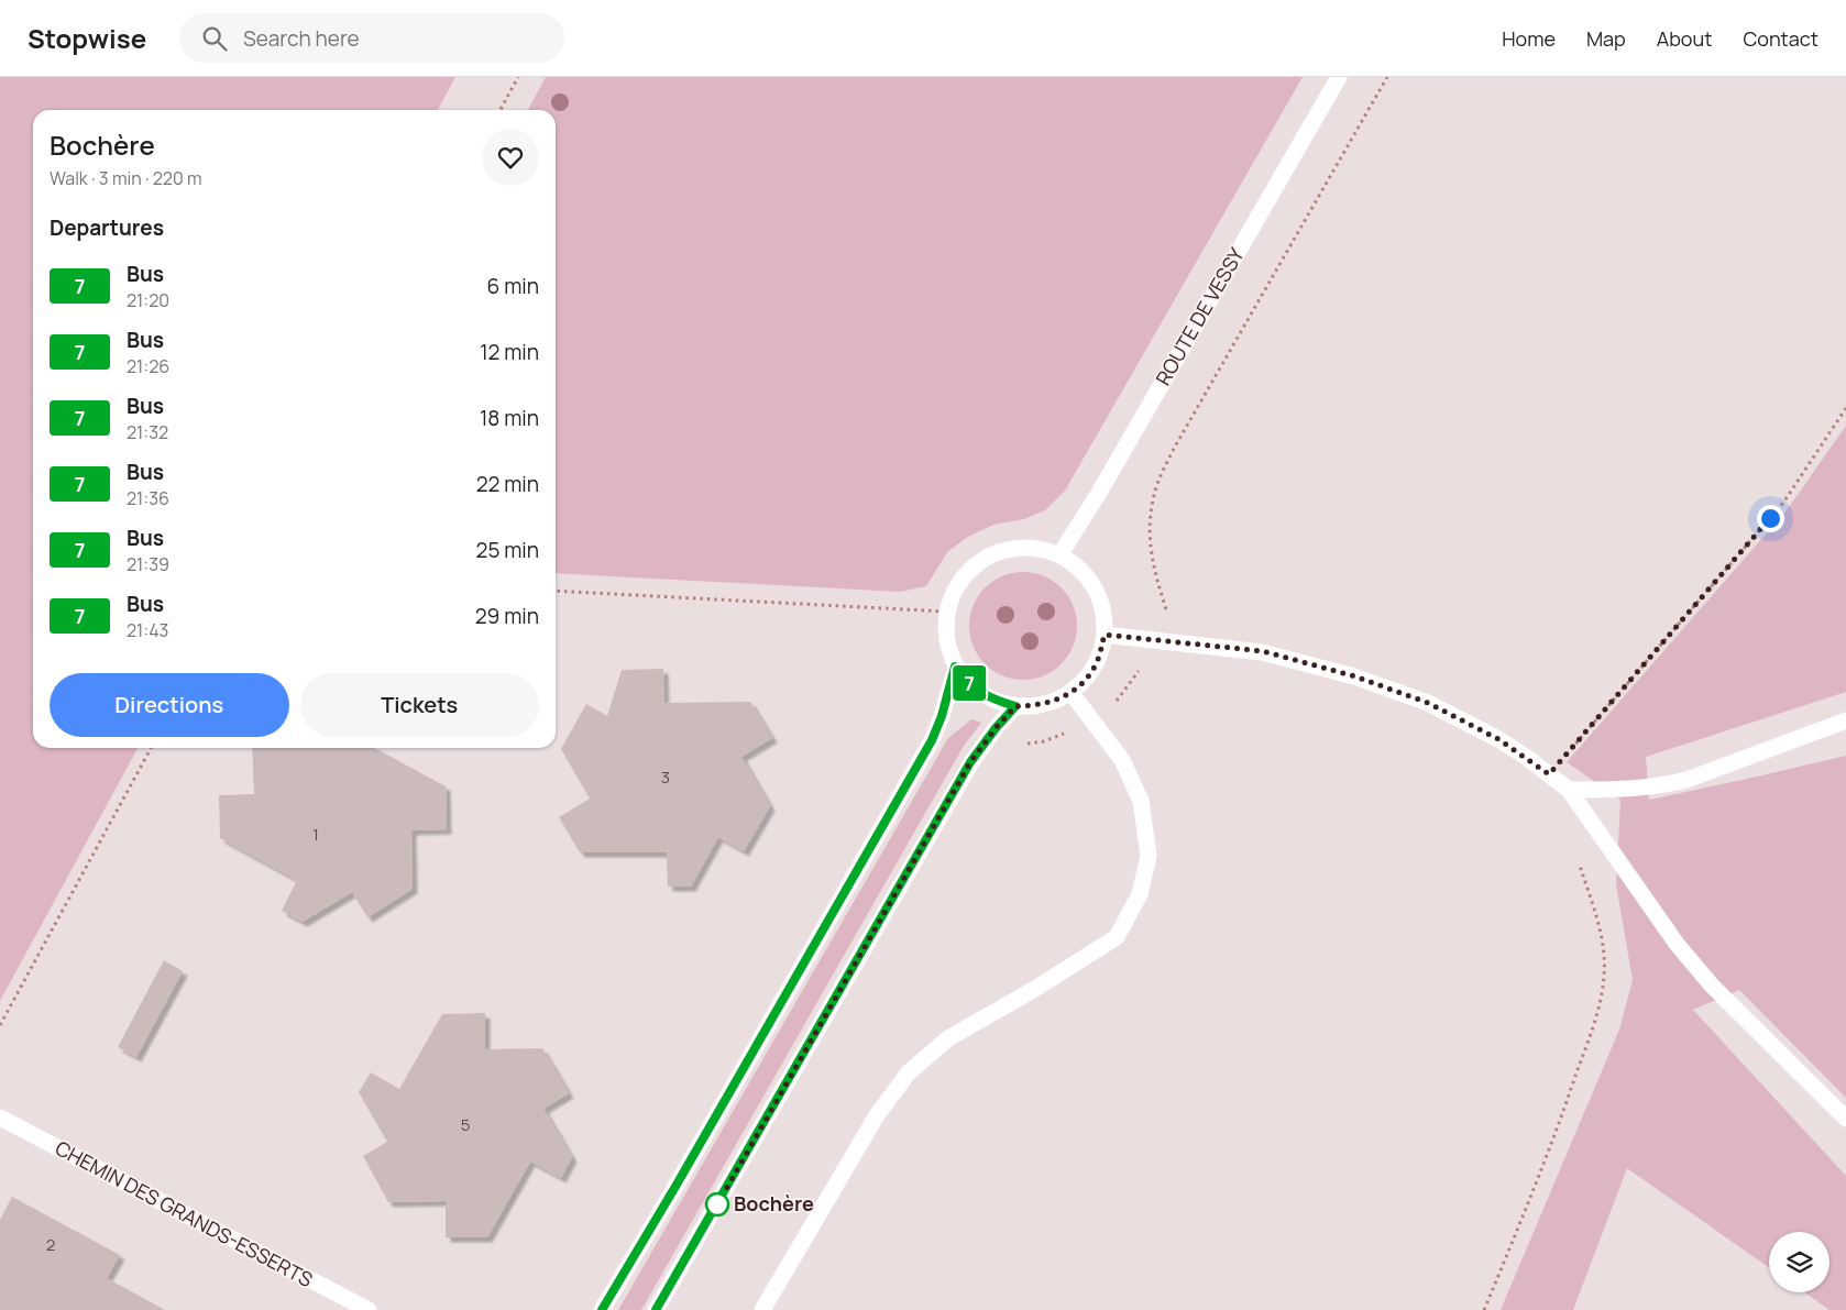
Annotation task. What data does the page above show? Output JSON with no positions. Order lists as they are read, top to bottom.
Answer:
{
  "streets": {
    "street": ["ROUTE DE VESSY", "CHEMIN DES GRANDS-ESSERTS"]
  },
  "places": ["Bochère"],
  "lines": ["bus line 7"],
  "house_numbers": [
    "3",
    "1",
    "5",
    "2"
  ],
  "page": {
    "header": "Stopwise",
    "search": "Search here",
    "nav": [
      "Home",
      "Map",
      "About",
      "Contact"
    ],
    "on_map": "7",
    "heading": [
      ["Bochère", "Walk · 3 min · 220 m"],
      "Departures"
    ],
    "list": [
      {
        "mark": "7",
        "name": "Bus",
        "note": "21:20",
        "value": "6 min"
      },
      {
        "mark": "7",
        "name": "Bus",
        "note": "21:26",
        "value": "12 min"
      },
      {
        "mark": "7",
        "name": "Bus",
        "note": "21:32",
        "value": "18 min"
      },
      {
        "mark": "7",
        "name": "Bus",
        "note": "21:36",
        "value": "22 min"
      },
      {
        "mark": "7",
        "name": "Bus",
        "note": "21:39",
        "value": "25 min"
      },
      {
        "mark": "7",
        "name": "Bus",
        "note": "21:43",
        "value": "29 min"
      }
    ],
    "buttons": ["Directions", "Tickets"]
  }
}
